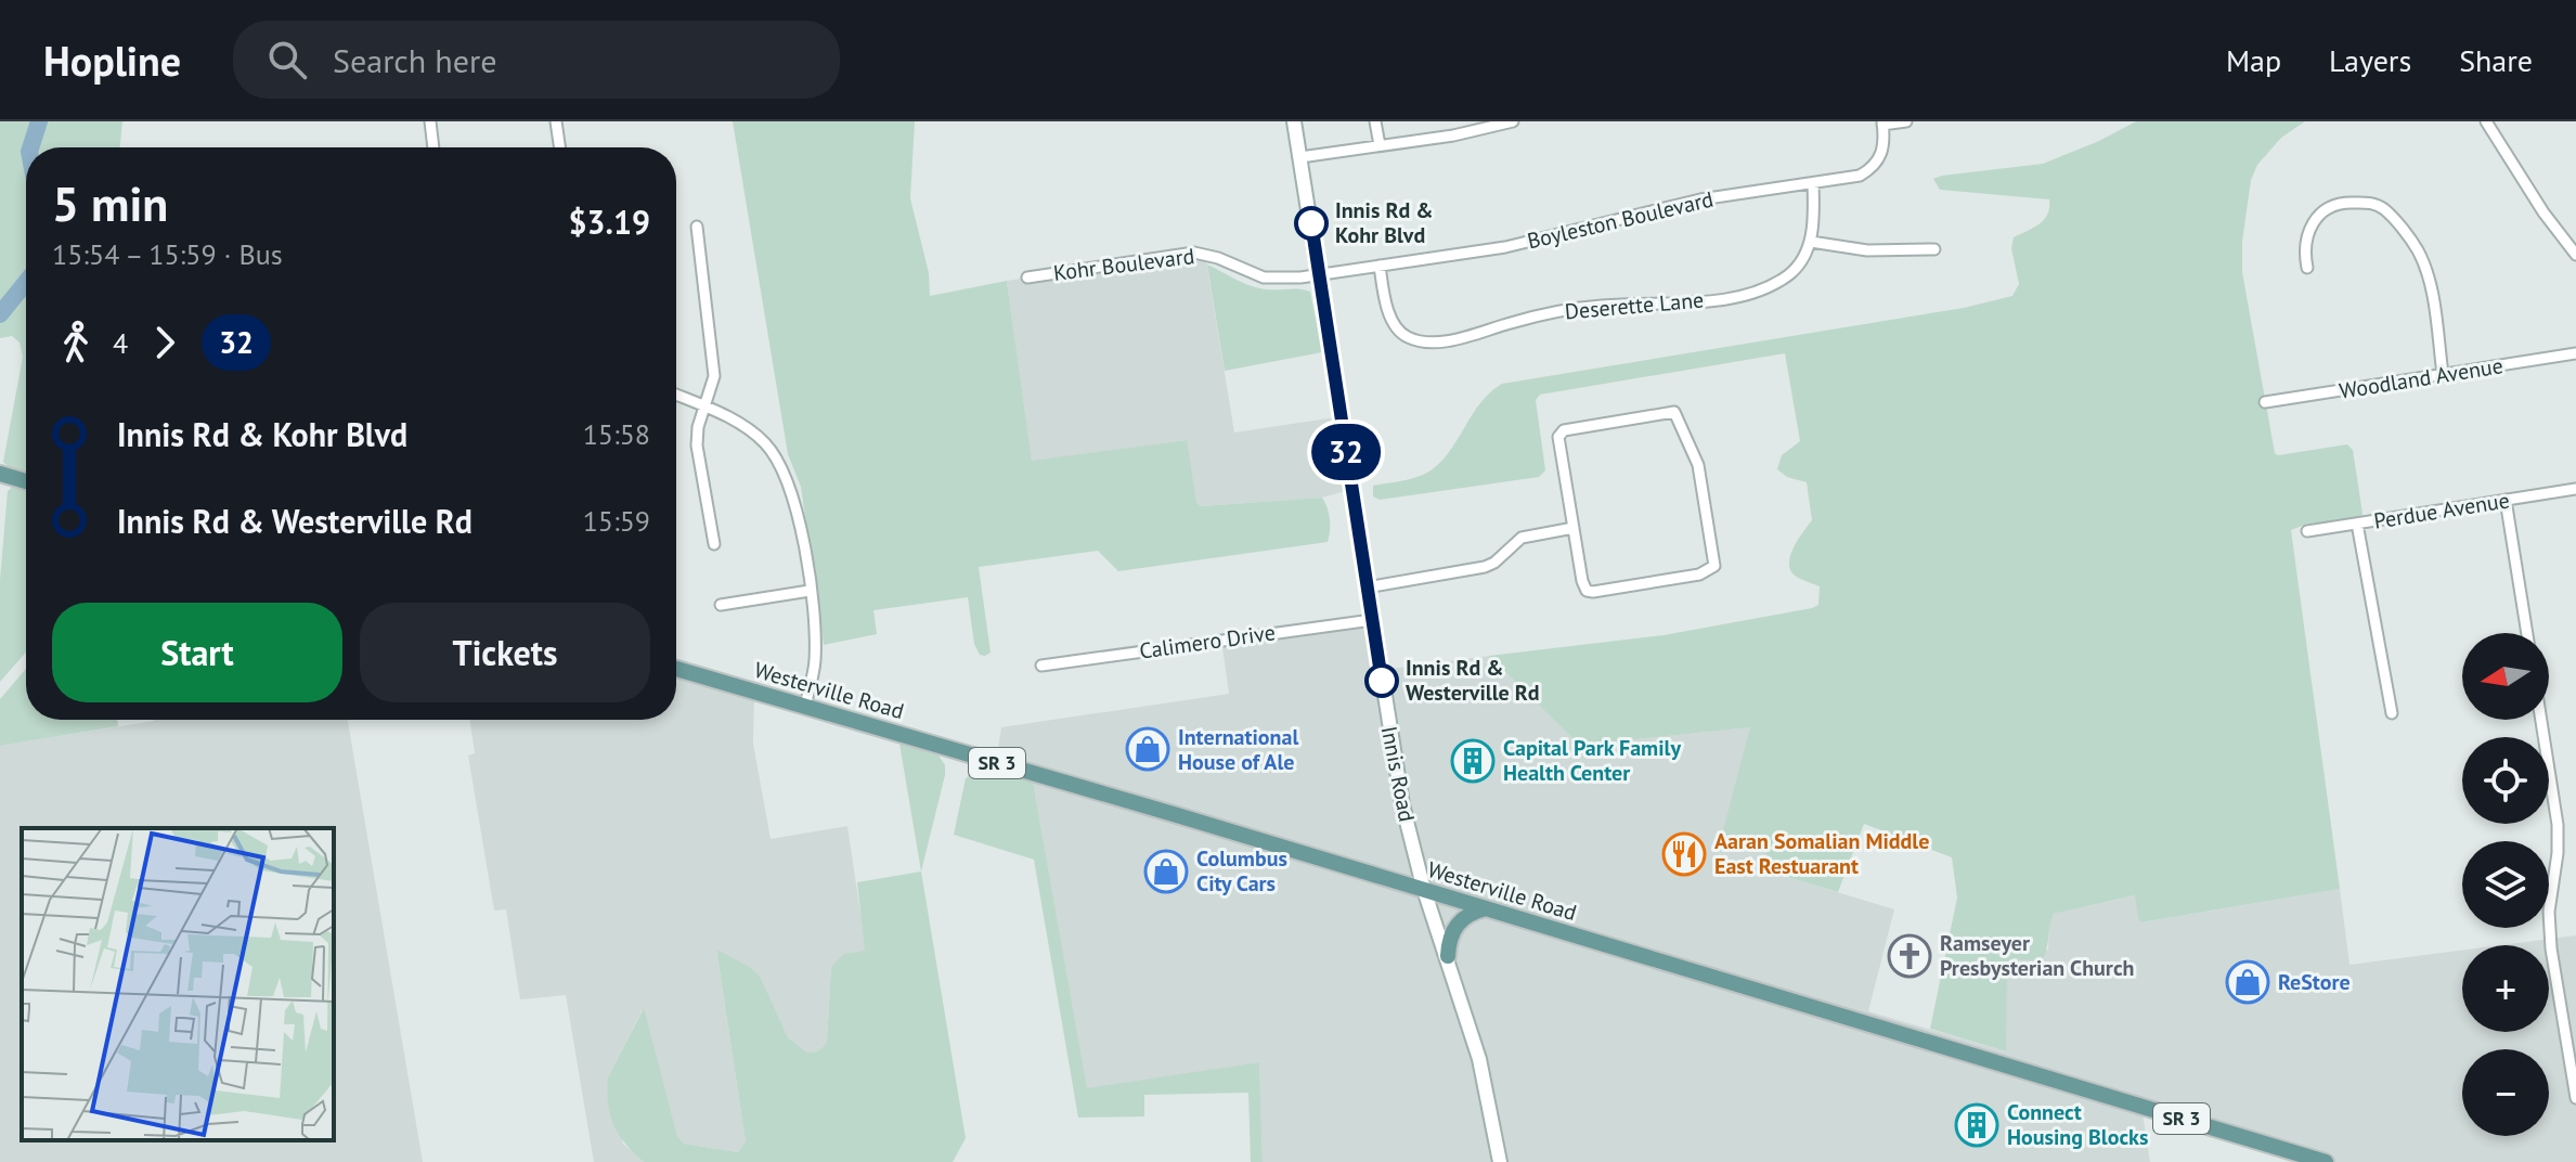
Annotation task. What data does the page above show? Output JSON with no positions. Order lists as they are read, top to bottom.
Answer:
{
  "streets": {
    "main road": ["Westerville Road", "SR 3", "Innis Road"],
    "street": [
      "Boyleston Boulevard",
      "Kohr Boulevard",
      "Deserette Lane",
      "Woodland Avenue",
      "Perdue Avenue",
      "Calimero Drive"
    ]
  },
  "crossings": [
    ["Boyleston Boulevard", "Kohr Boulevard"],
    ["Boyleston Boulevard", "Deserette Lane"],
    ["Boyleston Boulevard", "Innis Road"],
    ["Kohr Boulevard", "Innis Road"],
    ["Calimero Drive", "Innis Road"],
    ["Westerville Road", "Innis Road"]
  ],
  "places": {
    "other": ["Innis Rd & Kohr Blvd", "Innis Rd & Westerville Rd"],
    "shop": ["International House of Ale", "Columbus City Cars", "ReStore"],
    "building": ["Capital Park Family Health Center", "Connect Housing Blocks"],
    "restaurant": ["Aaran Somalian Middle East Restuarant"],
    "church": ["Ramseyer Presbysterian Church"]
  },
  "lines": ["bus line 32"],
  "north": "left",
  "page": {
    "header": "Hopline",
    "search": "Search here",
    "nav": ["Map", "Layers", "Share"],
    "on_map": "32",
    "heading": ["5 min", "15:54 – 15:59 · Bus", "$3.19"],
    "legs": ["4", "32"],
    "list": [
      {
        "name": "Innis Rd & Kohr Blvd",
        "value": "15:58"
      },
      {
        "name": "Innis Rd & Westerville Rd",
        "value": "15:59"
      }
    ],
    "buttons": ["Start", "Tickets"],
    "map_buttons": ["+", "−"]
  }
}
